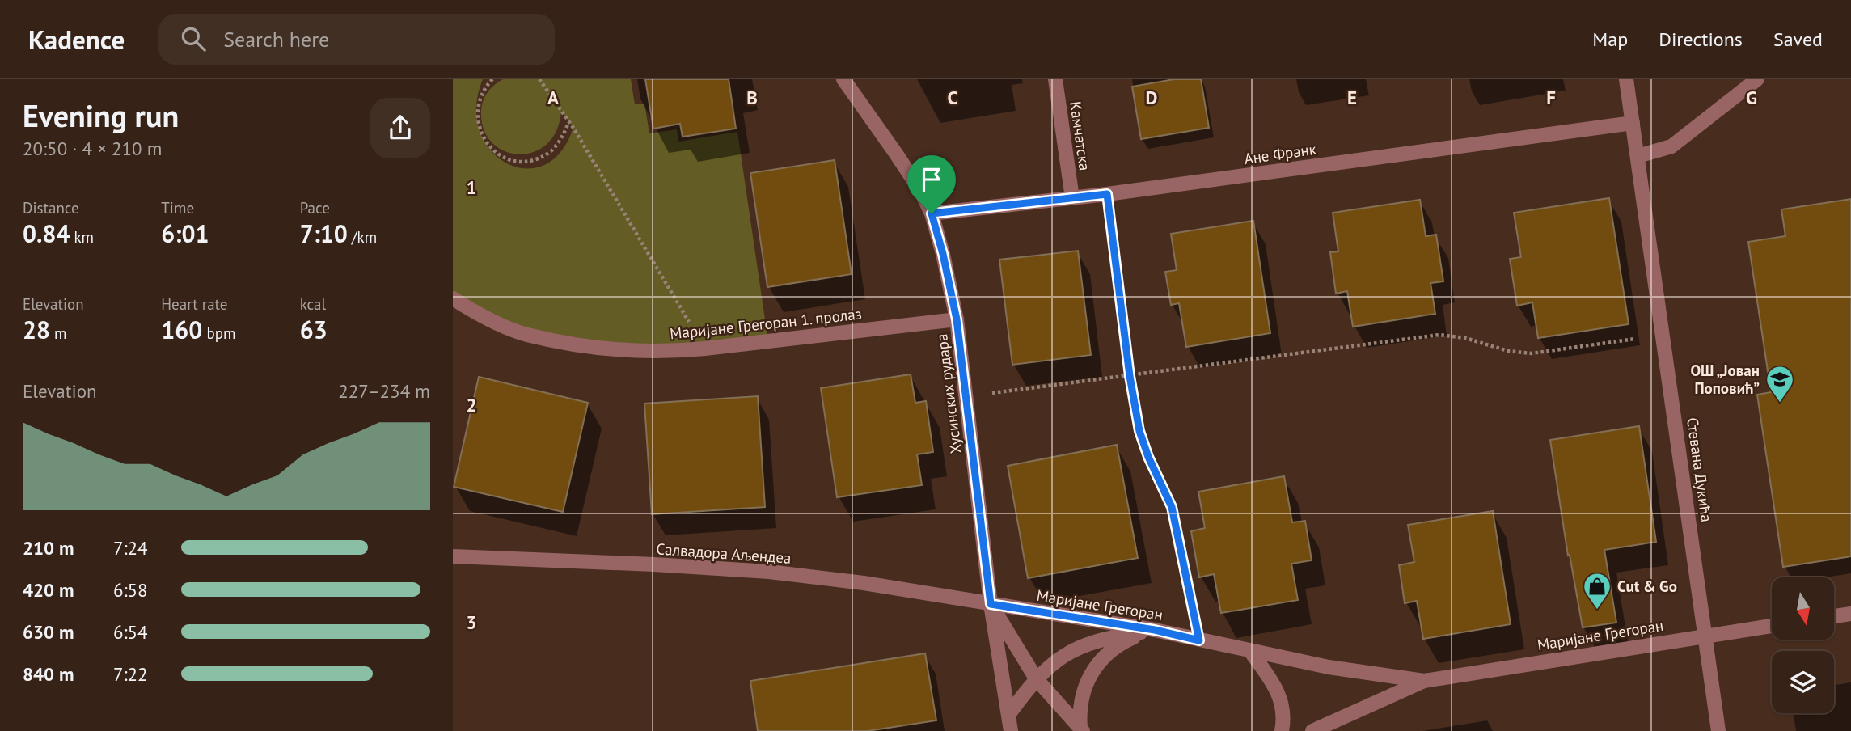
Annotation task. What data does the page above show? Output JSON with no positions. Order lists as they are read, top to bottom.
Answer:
{
  "streets": {
    "street": [
      "Камчатска",
      "Ане Франк",
      "Маријане Грегоран 1. пролаз",
      "Хусинских рудара",
      "Стевана Дукића",
      "Салвадора Аљендеа",
      "Маријане Грегоран"
    ]
  },
  "crossings": [
    ["Камчатска", "Ане Франк"],
    ["Ане Франк", "Хусинских рудара"],
    ["Ане Франк", "Стевана Дукића"],
    ["Маријане Грегоран 1. пролаз", "Хусинских рудара"],
    ["Хусинских рудара", "Салвадора Аљендеа"],
    ["Хусинских рудара", "Маријане Грегоран"],
    ["Стевана Дукића", "Маријане Грегоран"],
    ["Салвадора Аљендеа", "Маријане Грегоран"]
  ],
  "places": {
    "school or university": ["ОШ „Јован Поповић”"],
    "shop": ["Cut & Go"]
  },
  "north": "bottom",
  "page": {
    "header": "Kadence",
    "search": "Search here",
    "nav": ["Map", "Directions", "Saved"],
    "heading": ["Evening run", "20:50 · 4 × 210 m"],
    "stats": [
      ["Distance", "0.84 km"],
      ["Time", "6:01"],
      ["Pace", "7:10 /km"],
      ["Elevation", "28 m"],
      ["Heart rate", "160 bpm"],
      ["kcal", "63"]
    ],
    "chart": ["Elevation", "227–234 m"],
    "list": [
      {
        "name": "210 m",
        "note": "7:24"
      },
      {
        "name": "420 m",
        "note": "6:58"
      },
      {
        "name": "630 m",
        "note": "6:54"
      },
      {
        "name": "840 m",
        "note": "7:22"
      }
    ]
  },
  "grid": {
    "columns": [
      "A",
      "B",
      "C",
      "D",
      "E",
      "F",
      "G"
    ],
    "rows": ["1", "2", "3"]
  }
}
